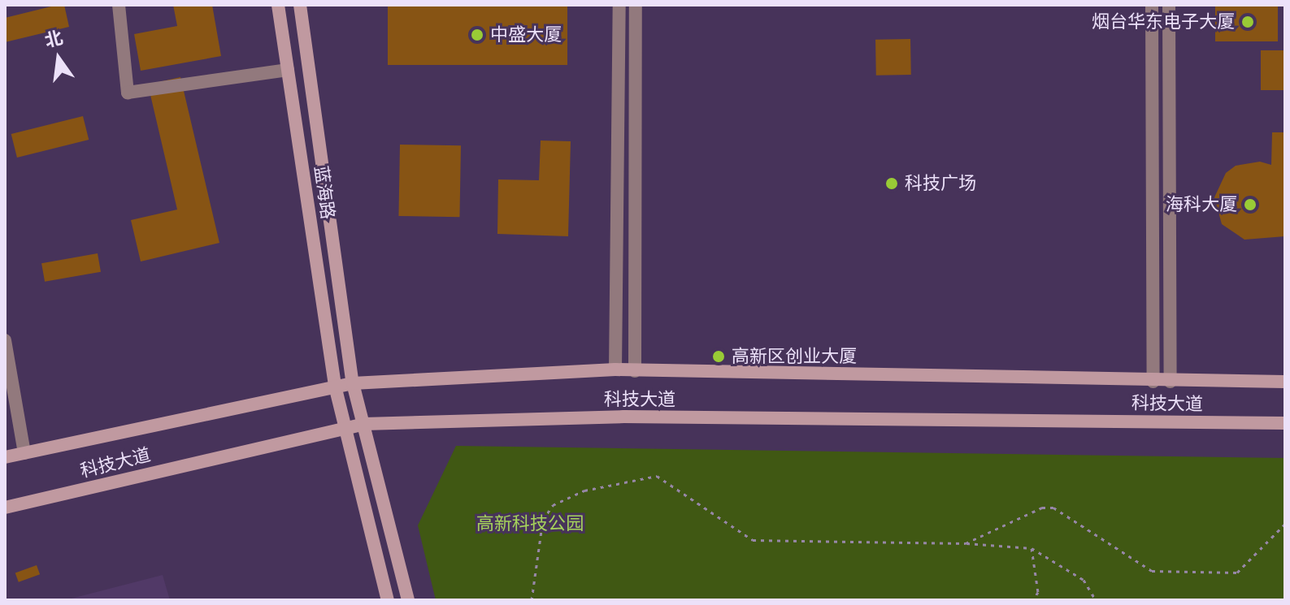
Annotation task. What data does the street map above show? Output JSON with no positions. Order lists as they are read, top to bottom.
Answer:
{
  "streets": {
    "main road": ["蓝海路", "科技大道"]
  },
  "crossings": [
    ["蓝海路", "科技大道"]
  ],
  "parks": ["高新科技公园"],
  "places": [
    "烟台华东电子大厦",
    "中盛大厦",
    "科技广场",
    "海科大厦",
    "高新区创业大厦"
  ],
  "north": "top"
}
